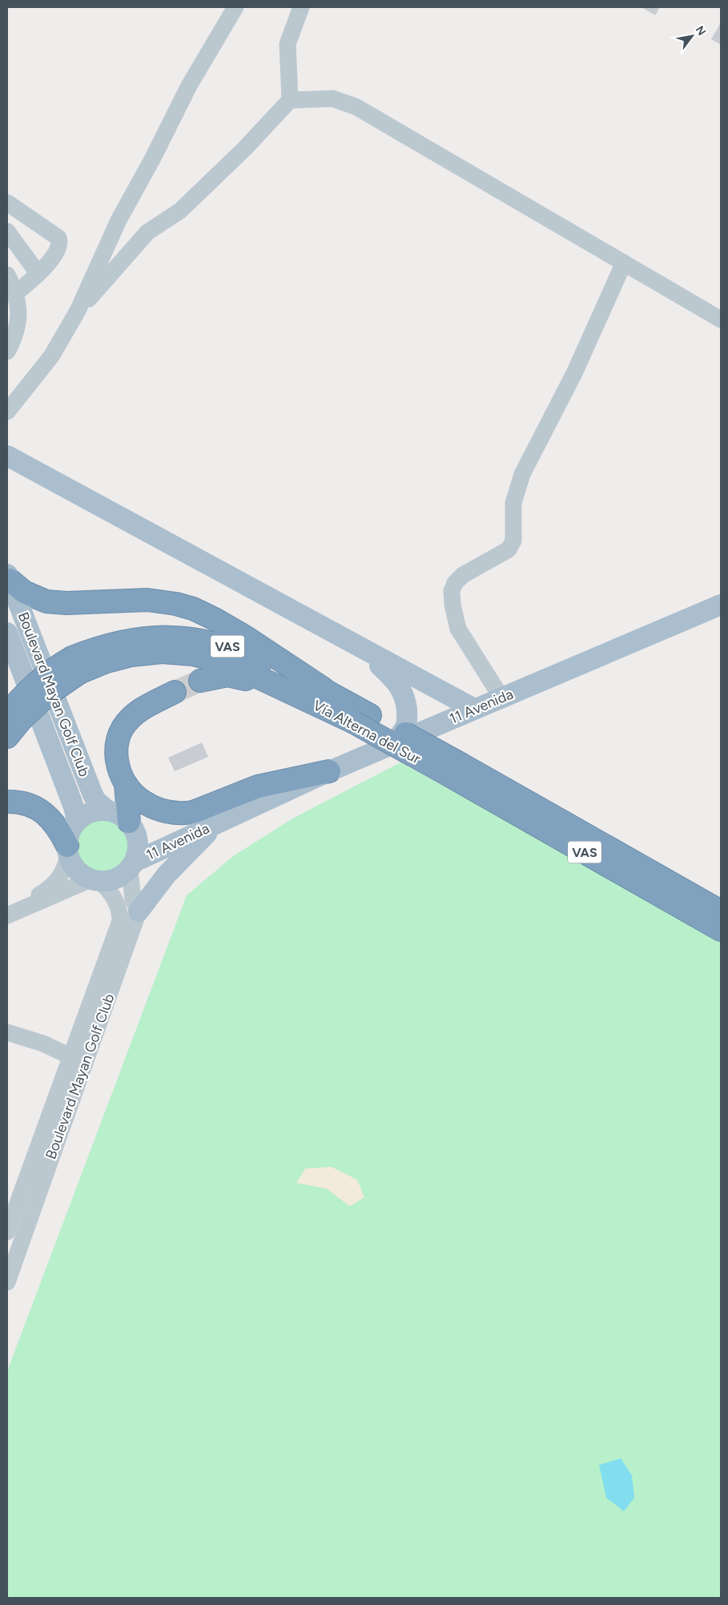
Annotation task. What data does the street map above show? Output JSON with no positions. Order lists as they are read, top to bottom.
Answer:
{
  "streets": {
    "highway": ["VAS", "Vía Alterna del Sur"],
    "main road": ["Boulevard Mayan Golf Club", "11 Avenida"]
  },
  "crossings": [
    ["Boulevard Mayan Golf Club", "11 Avenida"]
  ],
  "north": "top right"
}
